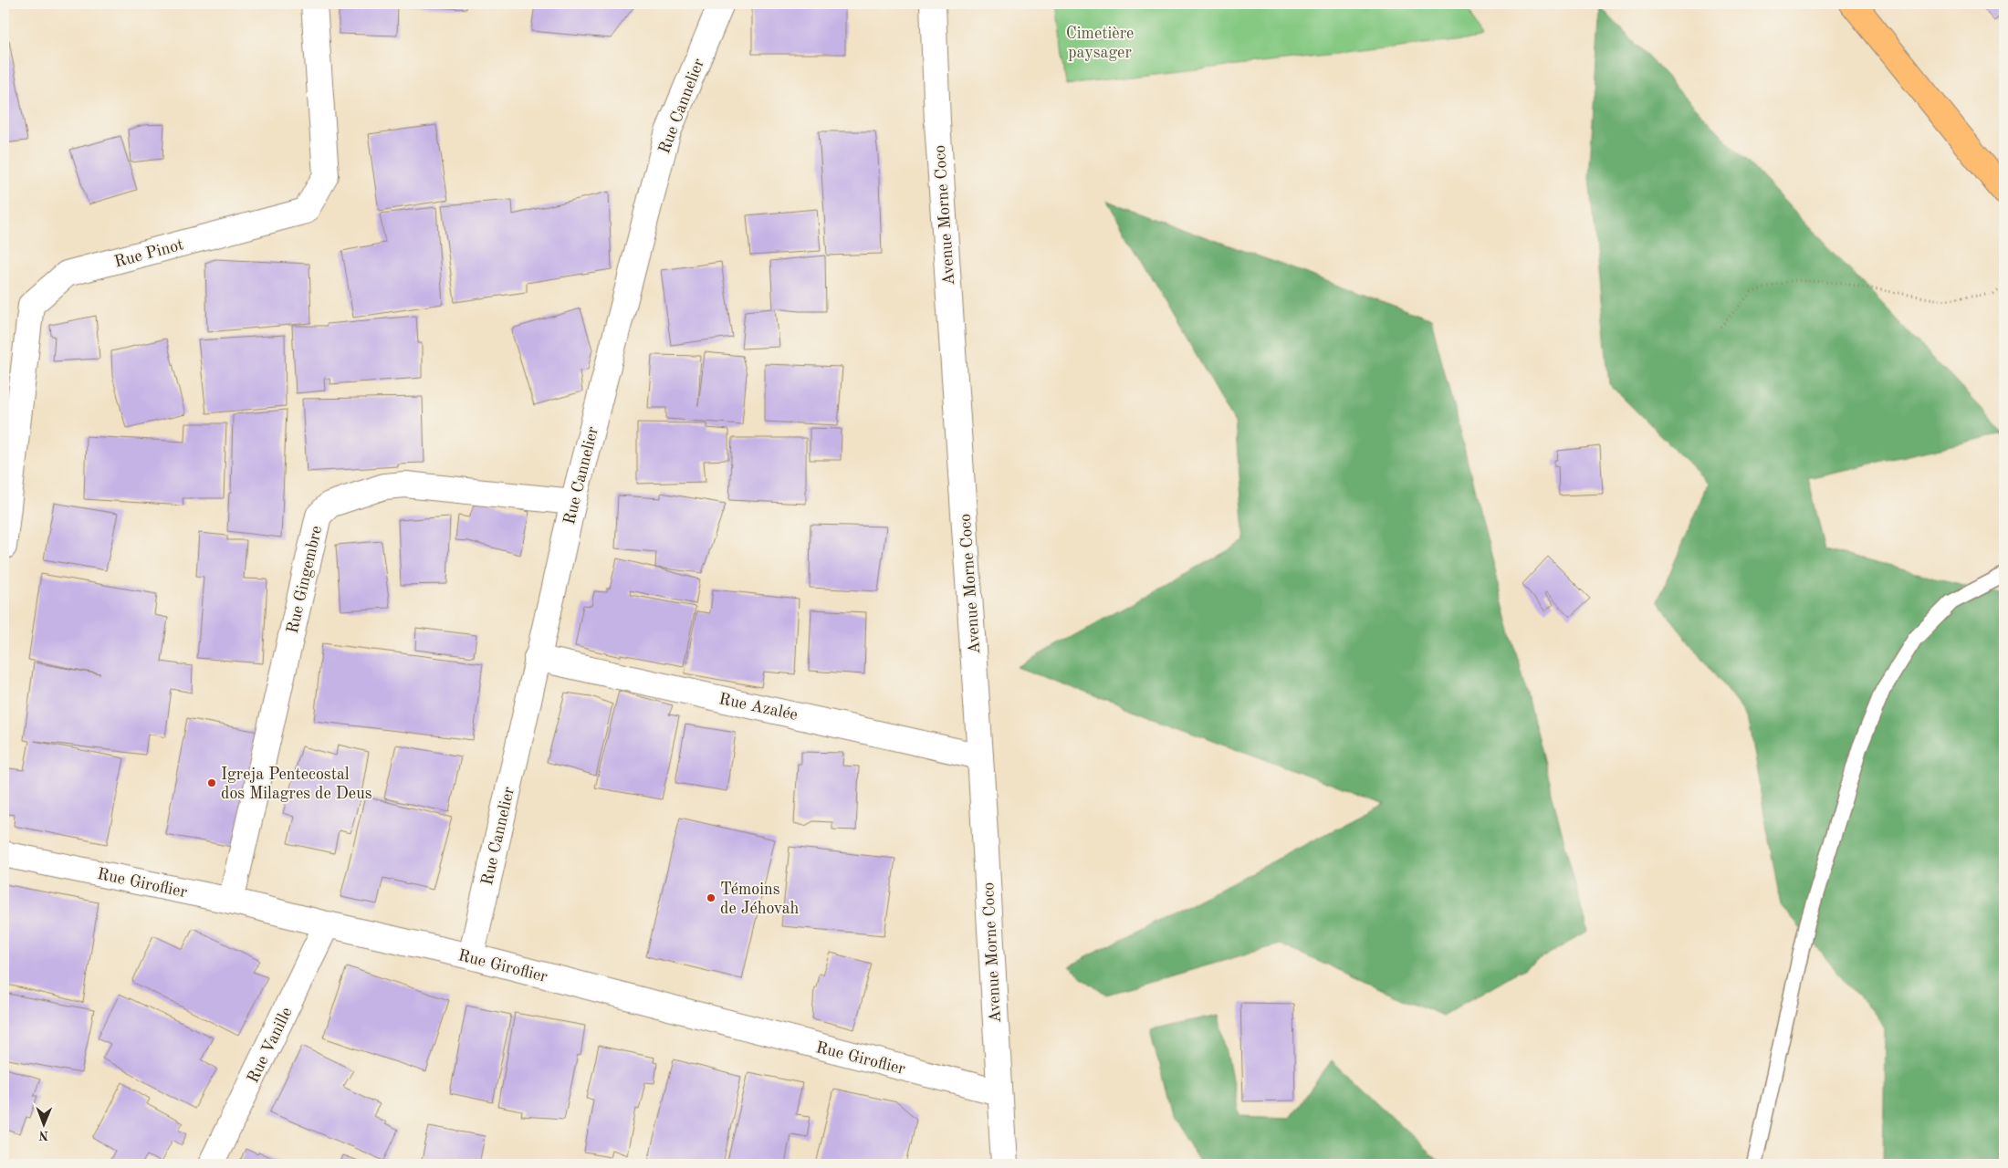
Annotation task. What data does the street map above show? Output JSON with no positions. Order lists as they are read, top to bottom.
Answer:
{
  "streets": {
    "street": [
      "Rue Cannelier",
      "Avenue Morne Coco",
      "Rue Pinot",
      "Rue Gingembre",
      "Rue Azalée",
      "Rue Giroflier",
      "Rue Vanille"
    ]
  },
  "crossings": [
    ["Rue Cannelier", "Rue Gingembre"],
    ["Rue Cannelier", "Rue Azalée"],
    ["Rue Cannelier", "Rue Giroflier"],
    ["Avenue Morne Coco", "Rue Azalée"],
    ["Avenue Morne Coco", "Rue Giroflier"],
    ["Rue Gingembre", "Rue Giroflier"],
    ["Rue Giroflier", "Rue Vanille"]
  ],
  "parks": ["Cimetière paysager"],
  "places": ["Igreja Pentecostal dos Milagres de Deus", "Témoins de Jéhovah"],
  "north": "bottom"
}
